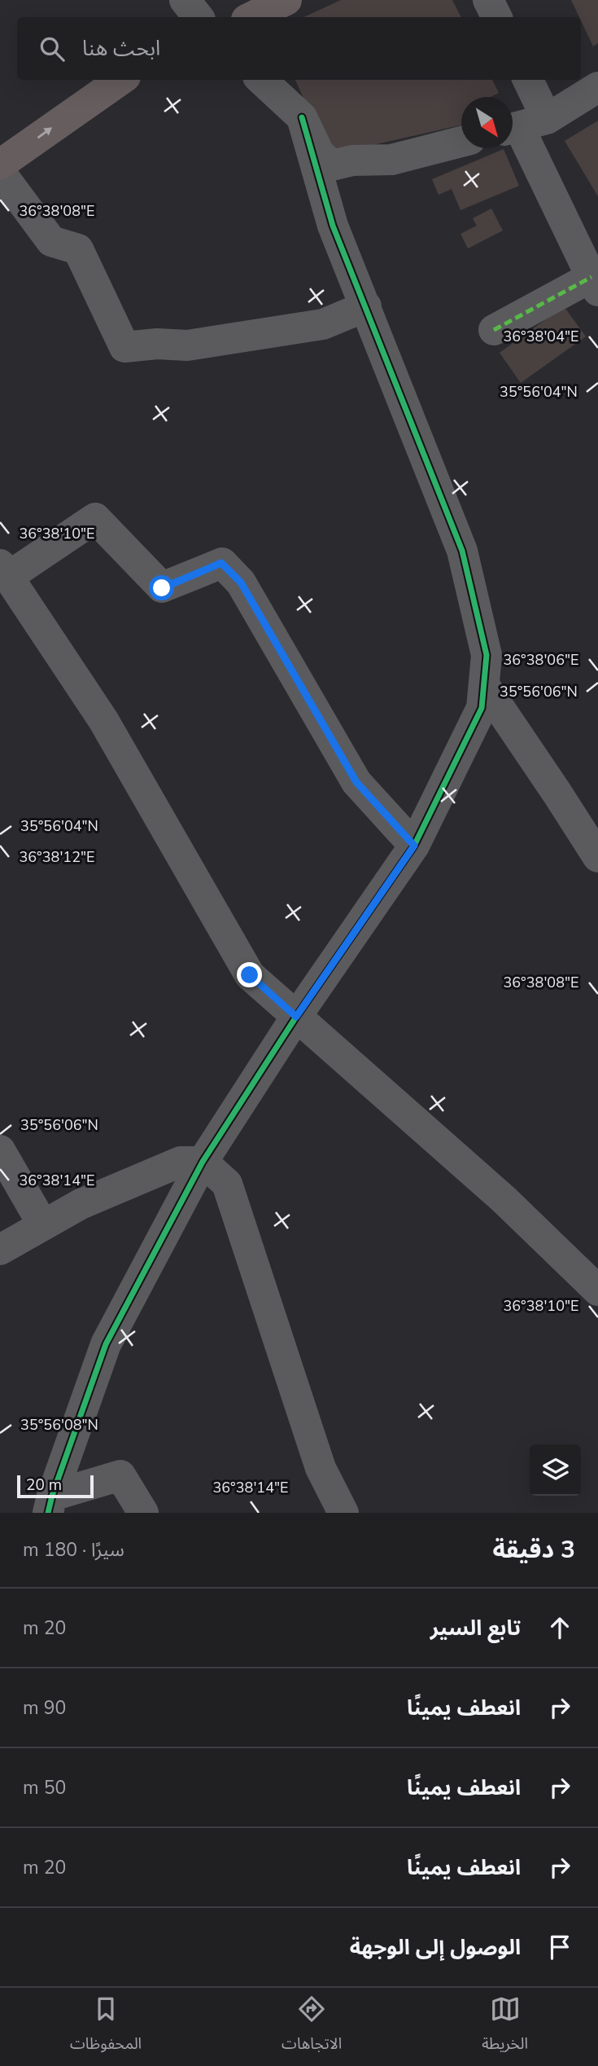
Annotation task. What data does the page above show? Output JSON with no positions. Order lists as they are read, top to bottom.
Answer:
{
  "scale_bar": "20 m",
  "north": "bottom right",
  "page": {
    "search": "ابحث هنا",
    "scale": "20 m",
    "heading": ["3 دقيقة", "سيرًا · 180 m"],
    "list": [
      ["تابع السير", "20 m"],
      ["انعطف يمينًا", "90 m"],
      ["انعطف يمينًا", "50 m"],
      ["انعطف يمينًا", "20 m"],
      "الوصول إلى الوجهة"
    ],
    "nav": ["الخريطة", "الاتجاهات", "المحفوظات"]
  },
  "coordinates": [
    "36°38'08\"E",
    "36°38'04\"E",
    "35°56'04\"N",
    "36°38'10\"E",
    "36°38'06\"E",
    "35°56'06\"N",
    "36°38'12\"E",
    "36°38'14\"E",
    "35°56'08\"N"
  ]
}
